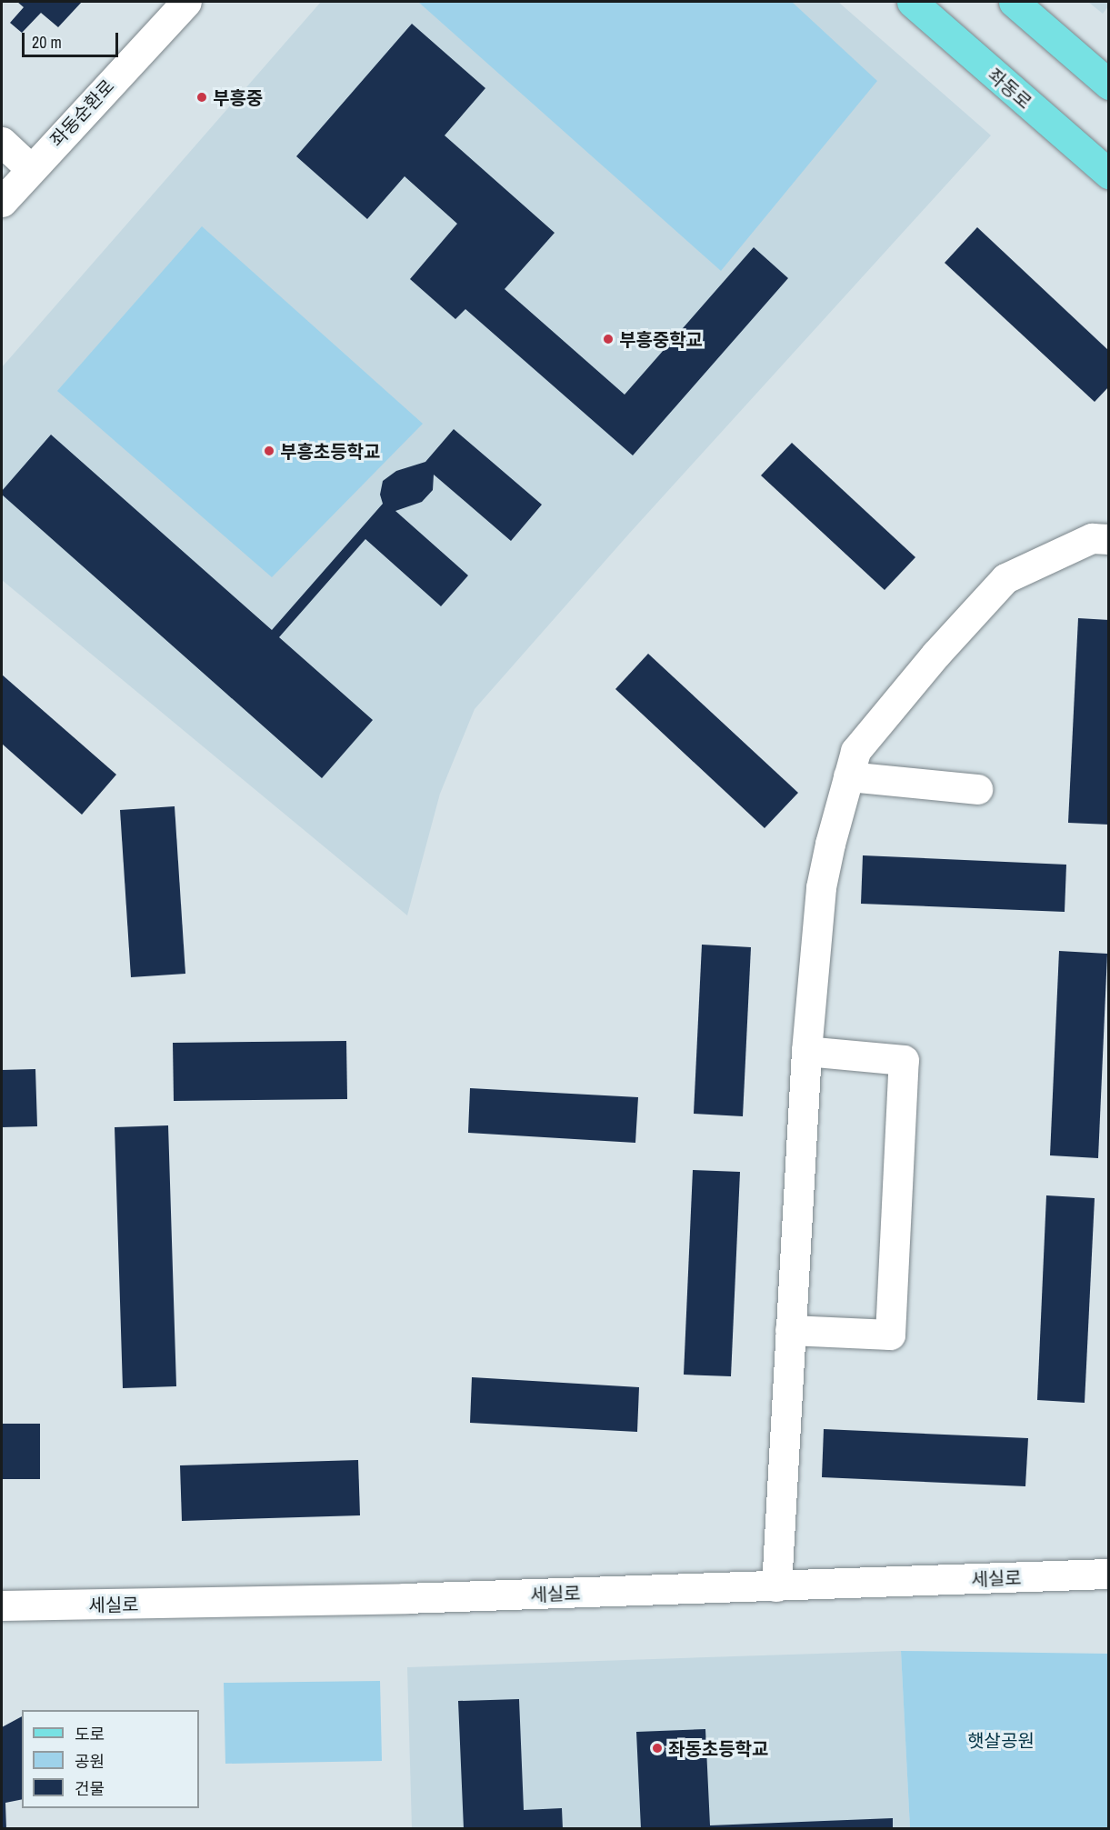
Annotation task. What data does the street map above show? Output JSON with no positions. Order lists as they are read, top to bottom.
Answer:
{
  "streets": {
    "main road": ["좌동로"],
    "street": ["좌동순환로", "세실로"]
  },
  "parks": ["햇살공원"],
  "places": [
    "부흥중",
    "부흥중학교",
    "부흥초등학교",
    "좌동초등학교"
  ],
  "legend": ["도로", "공원", "건물"],
  "scale_bar": "20 m"
}
